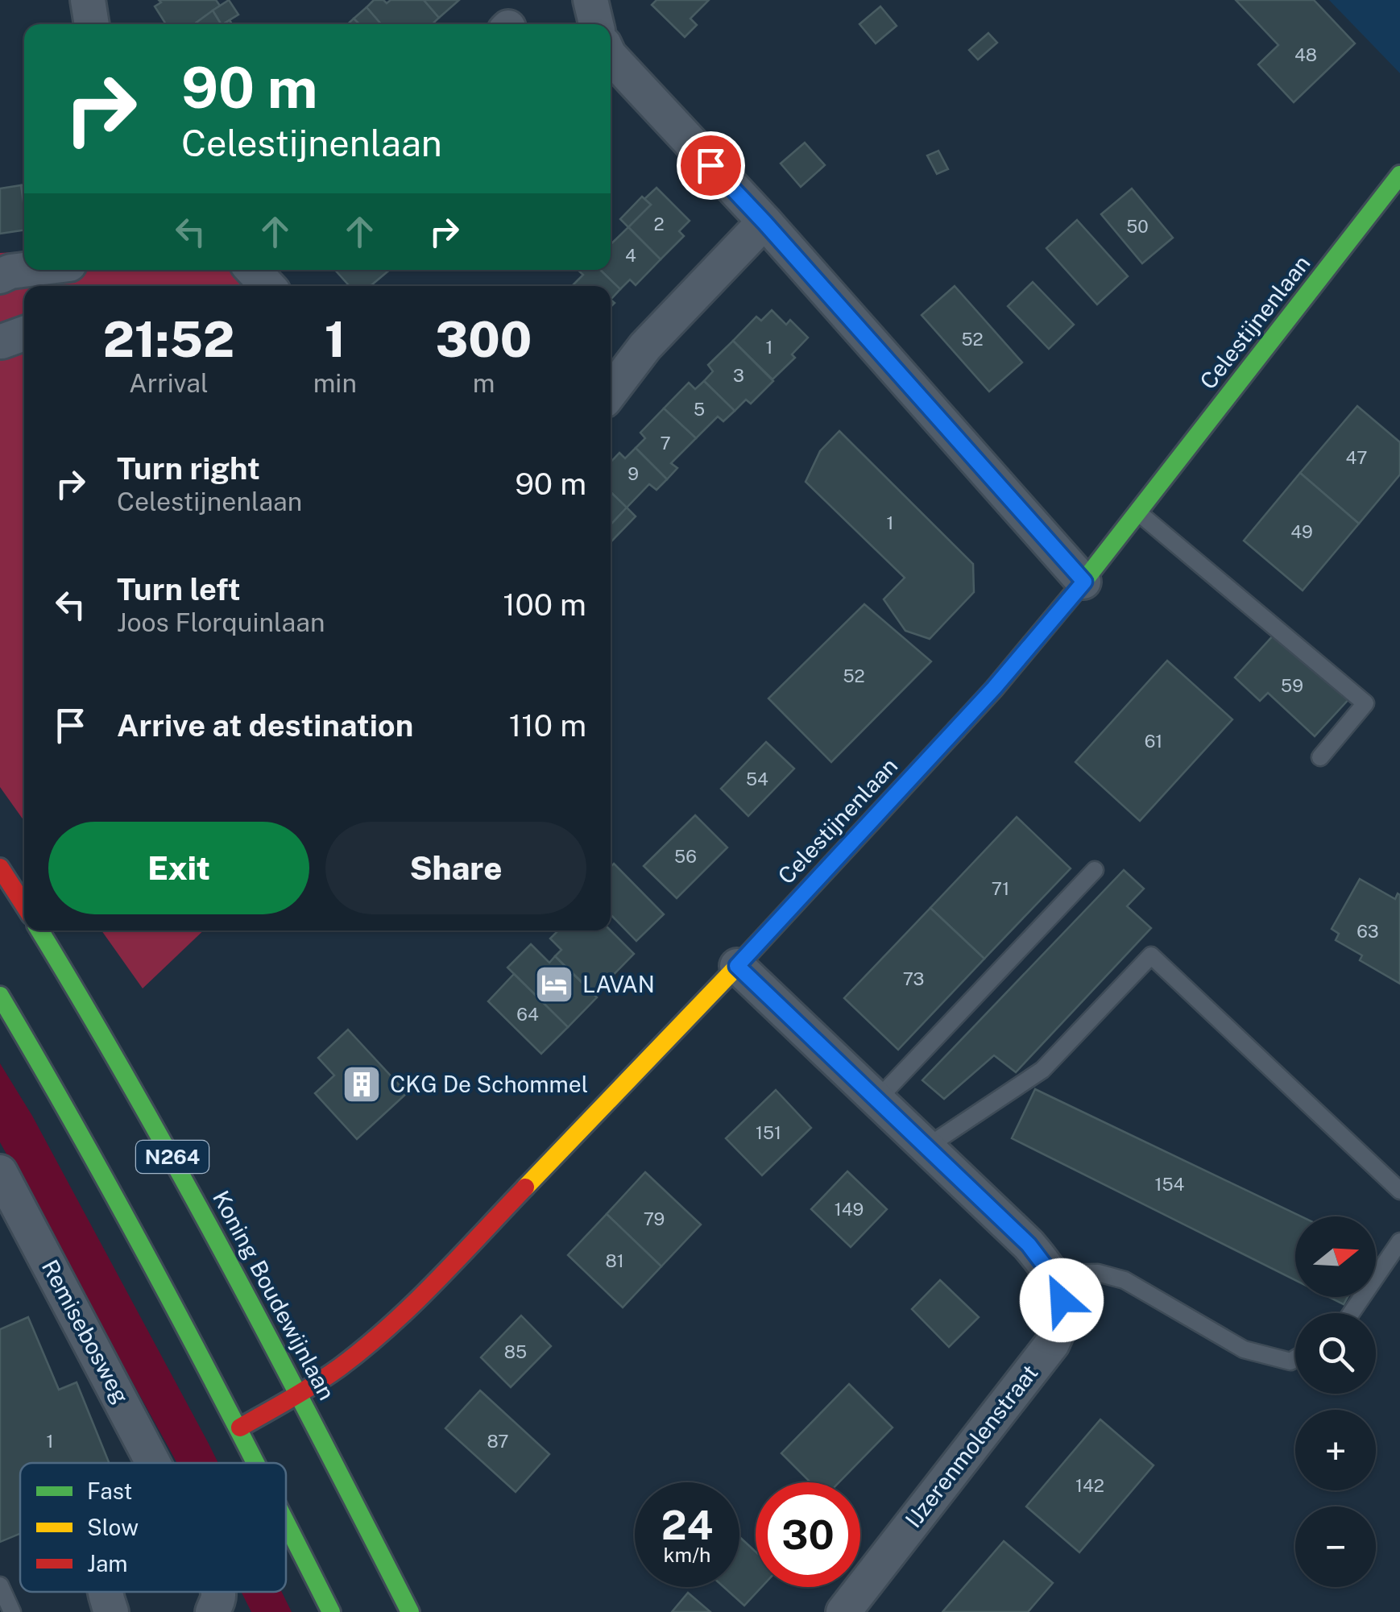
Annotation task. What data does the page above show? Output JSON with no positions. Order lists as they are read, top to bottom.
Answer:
{
  "streets": {
    "main road": ["Celestijnenlaan", "N264", "Koning Boudewijnlaan"],
    "street": ["Remisebosweg", "IJzerenmolenstraat"]
  },
  "crossings": [
    ["Celestijnenlaan", "N264"],
    ["Celestijnenlaan", "Koning Boudewijnlaan"],
    ["Celestijnenlaan", "IJzerenmolenstraat"]
  ],
  "places": {
    "hotel": ["LAVAN"],
    "building": ["CKG De Schommel"]
  },
  "house_numbers": [
    "48",
    "2",
    "50",
    "4",
    "52",
    "1",
    "3",
    "5",
    "7",
    "47",
    "9",
    "1",
    "49",
    "52",
    "59",
    "61",
    "54",
    "56",
    "71",
    "63",
    "73",
    "64",
    "151",
    "154",
    "149",
    "79",
    "81",
    "85",
    "1",
    "87",
    "142"
  ],
  "legend": ["Fast", "Slow", "Jam"],
  "north": "right",
  "page": {
    "turn": ["90 m", "Celestijnenlaan"],
    "eta": [
      "21:52",
      "Arrival",
      "1",
      "min",
      "300",
      "m"
    ],
    "list": [
      {
        "name": "Turn right",
        "note": "Celestijnenlaan",
        "value": "90 m"
      },
      {
        "name": "Turn left",
        "note": "Joos Florquinlaan",
        "value": "100 m"
      },
      {
        "name": "Arrive at destination",
        "value": "110 m"
      }
    ],
    "buttons": ["Exit", "Share"],
    "map_buttons": ["+", "−"],
    "speed": "24 km/h",
    "limit": "30"
  }
}
